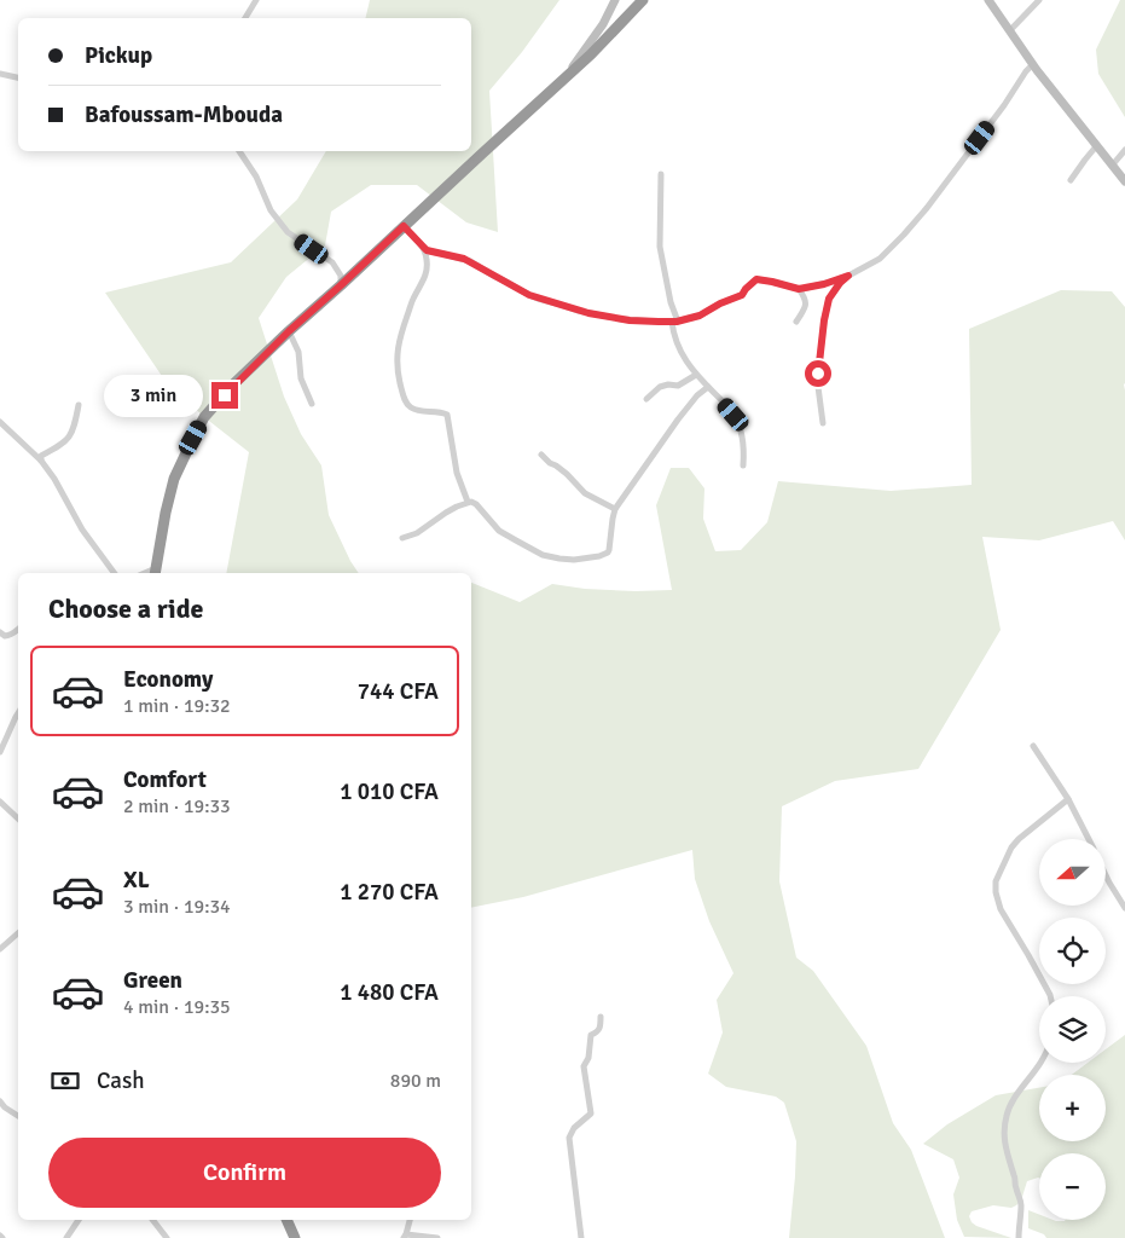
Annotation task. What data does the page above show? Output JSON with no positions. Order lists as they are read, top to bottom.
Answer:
{
  "north": "left",
  "page": {
    "banner": ["Pickup", "Bafoussam-Mbouda"],
    "bubble": "3 min",
    "heading": "Choose a ride",
    "list": [
      {
        "name": "Economy",
        "note": "1 min · 19:32",
        "value": "744 CFA"
      },
      {
        "name": "Comfort",
        "note": "2 min · 19:33",
        "value": "1 010 CFA"
      },
      {
        "name": "XL",
        "note": "3 min · 19:34",
        "value": "1 270 CFA"
      },
      {
        "name": "Green",
        "note": "4 min · 19:35",
        "value": "1 480 CFA"
      }
    ],
    "map_buttons": ["+", "−"],
    "pay": ["Cash", "890 m"],
    "buttons": "Confirm"
  }
}
